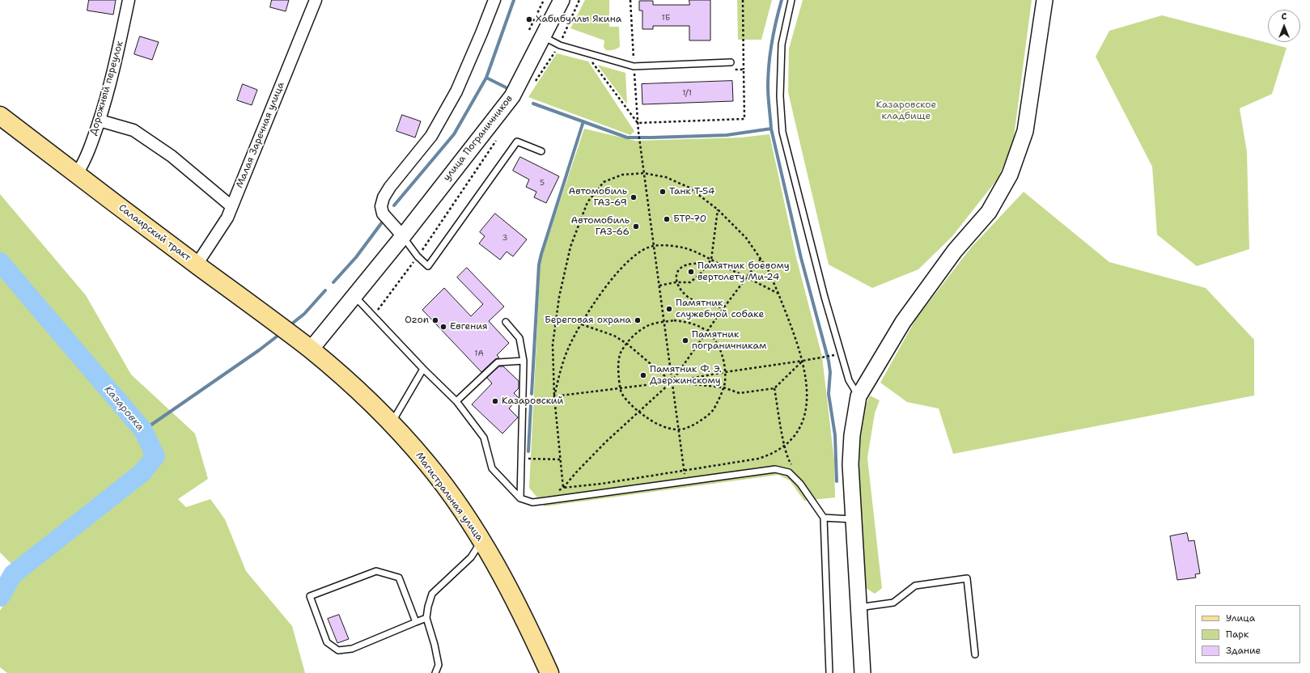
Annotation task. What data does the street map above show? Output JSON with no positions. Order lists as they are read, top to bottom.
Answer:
{
  "streets": {
    "main road": ["Салаирский тракт", "Магистральная улица"],
    "street": ["Дорожный переулок", "Малая Заречная улица", "улица Пограничников"]
  },
  "crossings": [
    ["Дорожный переулок", "Салаирский тракт"],
    ["Малая Заречная улица", "Салаирский тракт"],
    ["улица Пограничников", "Салаирский тракт"],
    ["улица Пограничников", "Магистральная улица"],
    ["Салаирский тракт", "Магистральная улица"]
  ],
  "water": ["Казаровка"],
  "parks": ["Казаровское кладбище"],
  "places": [
    "Хабибуллы Якина",
    "Танк Т-54",
    "Автомобиль ГАЗ-69",
    "БТР-70",
    "Автомобиль ГАЗ-66",
    "Памятник боевому вертолету Ми-24",
    "Памятник служебной собаке",
    "Ozon",
    "Береговая охрана",
    "Евгения",
    "Памятник пограничникам",
    "Памятник Ф. Э. Дзержинскому",
    "Казаровский"
  ],
  "house_numbers": [
    "1Б",
    "1/1",
    "5",
    "3",
    "1А"
  ],
  "legend": ["Улица", "Парк", "Здание"],
  "north": "top"
}
